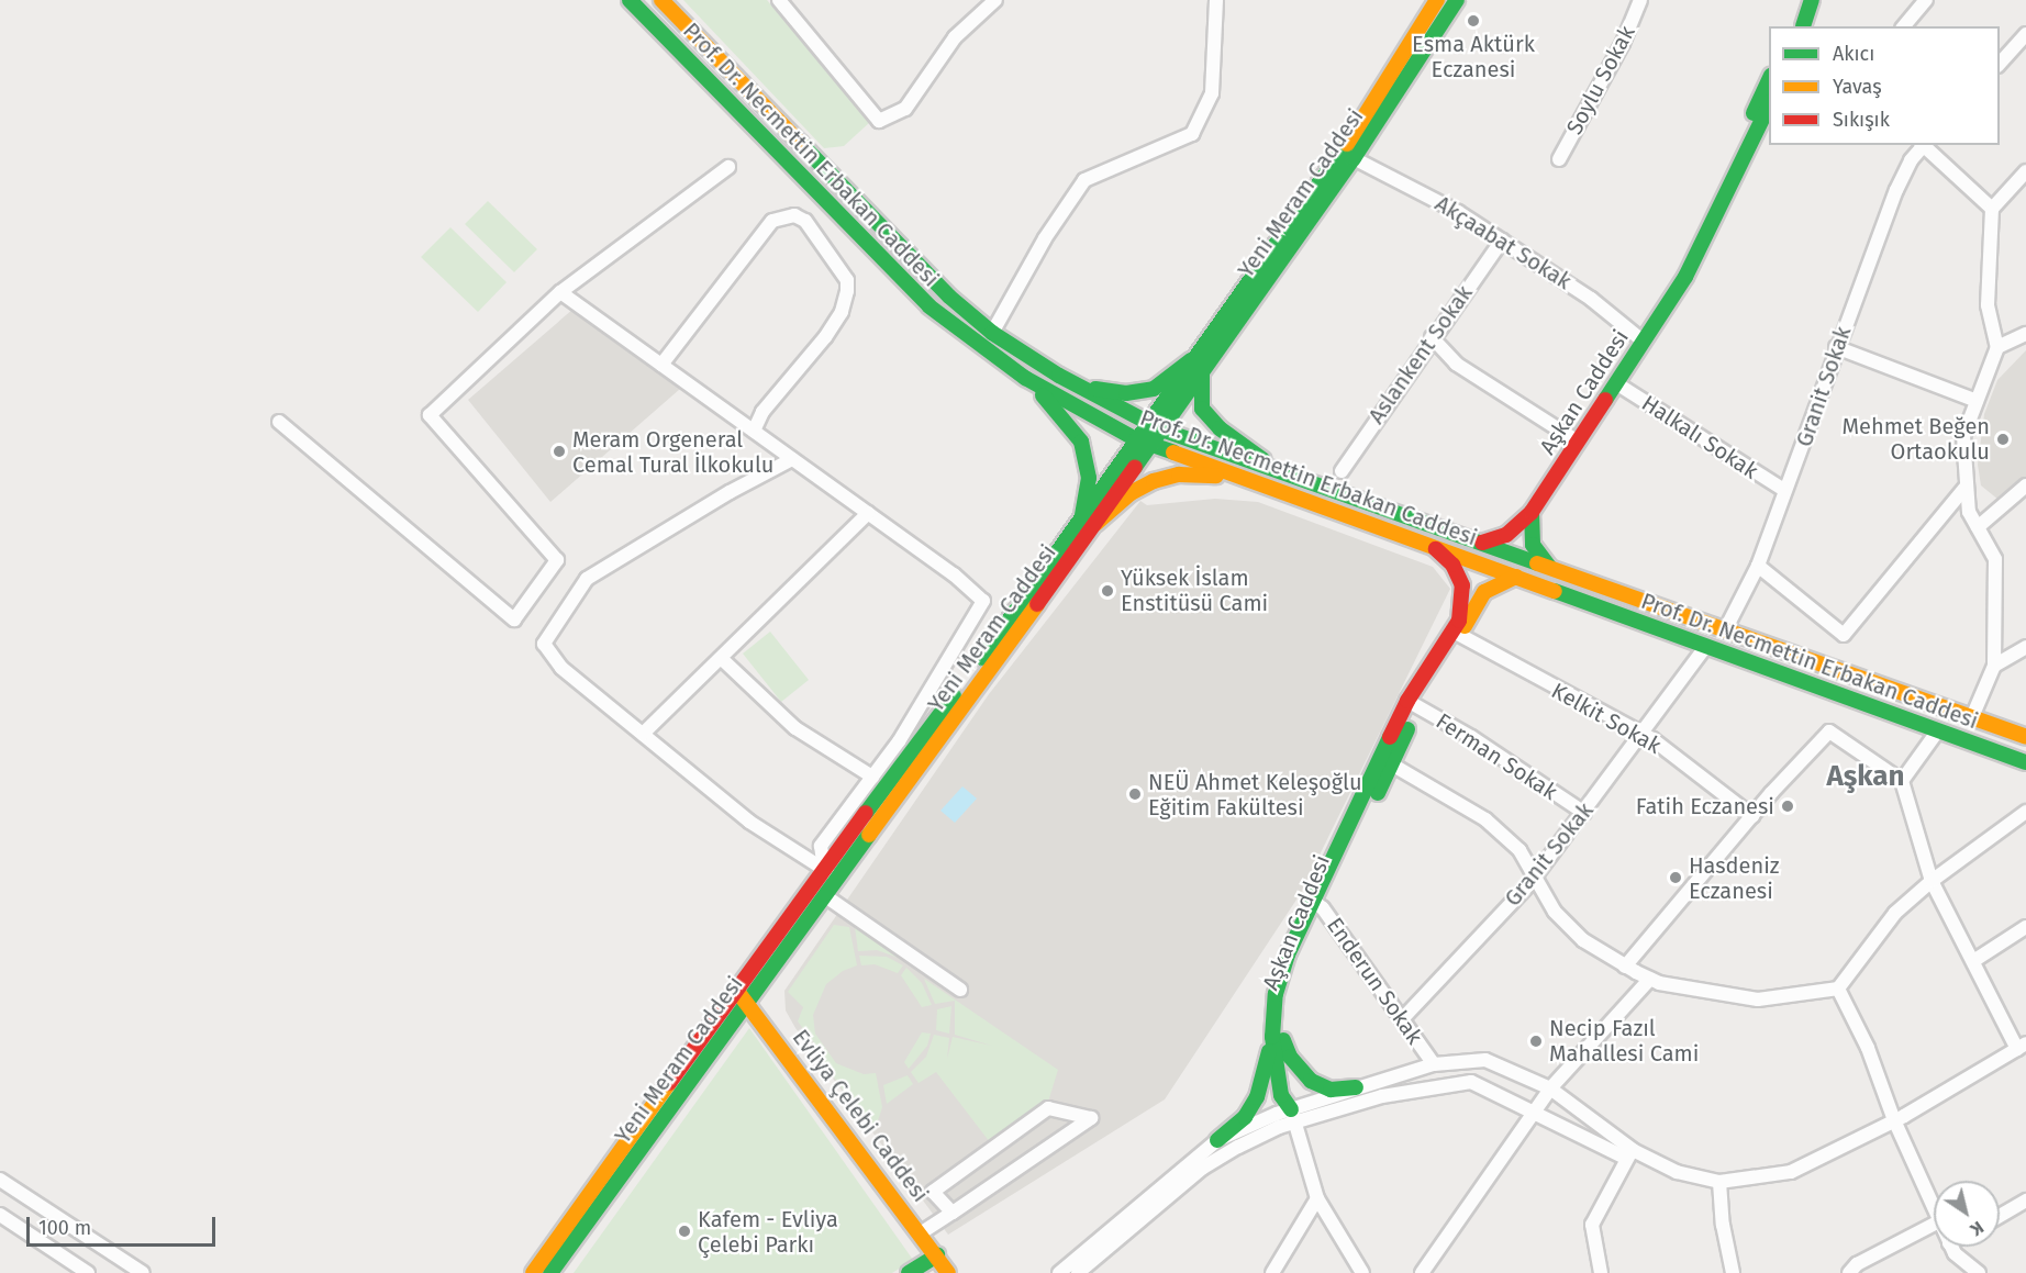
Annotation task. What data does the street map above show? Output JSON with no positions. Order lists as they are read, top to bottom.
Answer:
{
  "streets": {
    "main road": [
      "Prof. Dr. Necmettin Erbakan Caddesi",
      "Yeni Meram Caddesi",
      "Aşkan Caddesi",
      "Evliya Çelebi Caddesi"
    ],
    "street": [
      "Soylu Sokak",
      "Akçaabat Sokak",
      "Aslankent Sokak",
      "Granit Sokak",
      "Halkalı Sokak",
      "Kelkit Sokak",
      "Ferman Sokak",
      "Enderun Sokak"
    ]
  },
  "crossings": [
    ["Prof. Dr. Necmettin Erbakan Caddesi", "Yeni Meram Caddesi"],
    ["Prof. Dr. Necmettin Erbakan Caddesi", "Granit Sokak"],
    ["Prof. Dr. Necmettin Erbakan Caddesi", "Aşkan Caddesi"],
    ["Yeni Meram Caddesi", "Akçaabat Sokak"],
    ["Yeni Meram Caddesi", "Evliya Çelebi Caddesi"],
    ["Akçaabat Sokak", "Aslankent Sokak"],
    ["Akçaabat Sokak", "Aşkan Caddesi"],
    ["Granit Sokak", "Halkalı Sokak"],
    ["Granit Sokak", "Kelkit Sokak"],
    ["Granit Sokak", "Ferman Sokak"],
    ["Granit Sokak", "Enderun Sokak"],
    ["Aşkan Caddesi", "Halkalı Sokak"],
    ["Aşkan Caddesi", "Kelkit Sokak"],
    ["Aşkan Caddesi", "Ferman Sokak"],
    ["Aşkan Caddesi", "Enderun Sokak"]
  ],
  "districts": ["Aşkan"],
  "places": [
    "Esma Aktürk Eczanesi",
    "Mehmet Beğen Ortaokulu",
    "Meram Orgeneral Cemal Tural İlkokulu",
    "Yüksek İslam Enstitüsü Cami",
    "NEÜ Ahmet Keleşoğlu Eğitim Fakültesi",
    "Fatih Eczanesi",
    "Hasdeniz Eczanesi",
    "Necip Fazıl Mahallesi Cami",
    "Kafem - Evliya Çelebi Parkı"
  ],
  "legend": ["Akıcı", "Yavaş", "Sıkışık"],
  "scale_bar": "100 m",
  "north": "bottom right"
}
